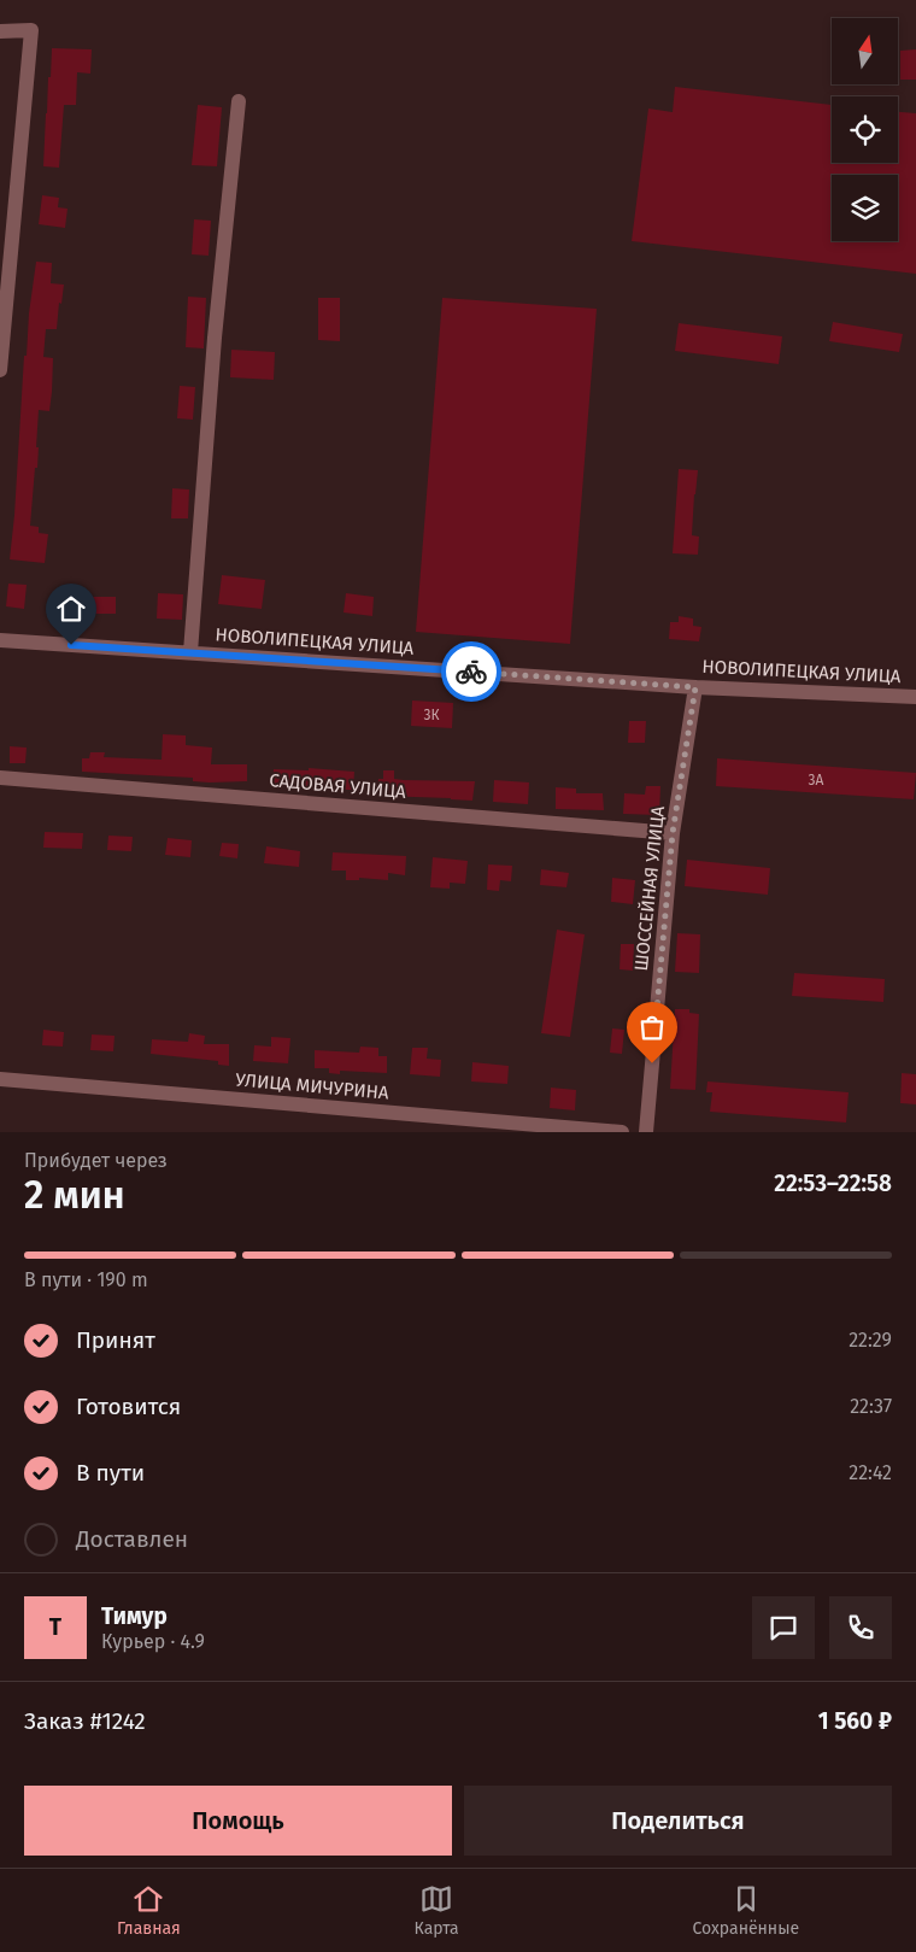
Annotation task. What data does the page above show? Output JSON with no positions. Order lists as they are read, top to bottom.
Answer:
{
  "streets": {
    "street": [
      "НОВОЛИПЕЦКАЯ УЛИЦА",
      "САДОВАЯ УЛИЦА",
      "ШОССЕЙНАЯ УЛИЦА",
      "УЛИЦА МИЧУРИНА"
    ]
  },
  "crossings": [
    ["НОВОЛИПЕЦКАЯ УЛИЦА", "ШОССЕЙНАЯ УЛИЦА"],
    ["САДОВАЯ УЛИЦА", "ШОССЕЙНАЯ УЛИЦА"]
  ],
  "house_numbers": ["3К", "3А"],
  "north": "top",
  "page": {
    "heading": ["2 мин", "Прибудет через", "22:53–22:58"],
    "panel": [
      "Тимур",
      "Курьер · 4.9",
      "Заказ #1242",
      "1 560 ₽"
    ],
    "bar": "В пути · 190 m",
    "list": [
      ["Принят", "22:29"],
      ["Готовится", "22:37"],
      ["В пути", "22:42"],
      "Доставлен"
    ],
    "round": "Т",
    "buttons": ["Помощь", "Поделиться"],
    "tabs": ["Главная", "Карта", "Сохранённые"]
  }
}
